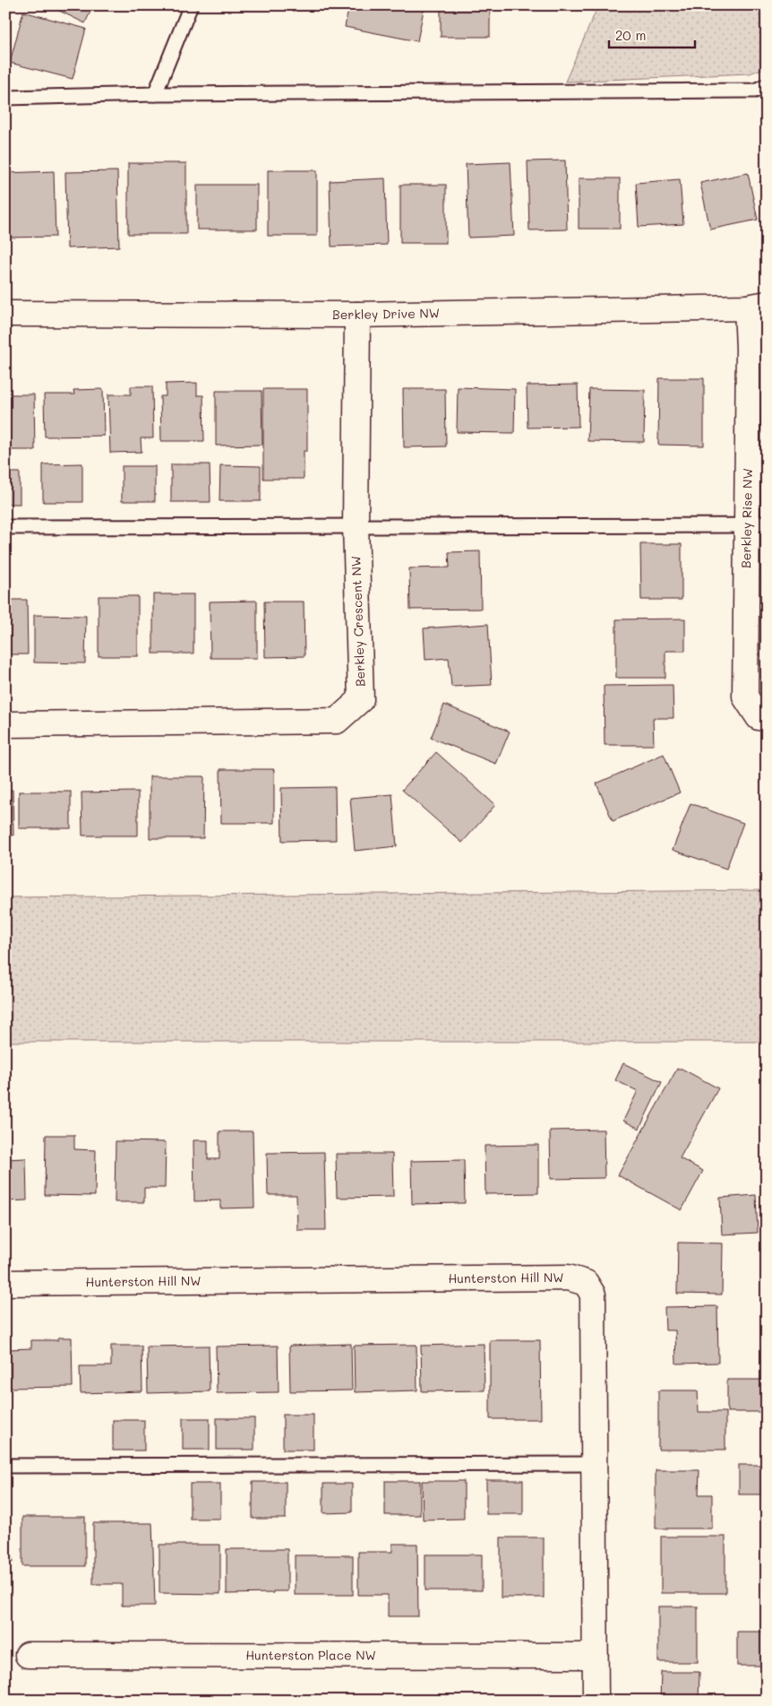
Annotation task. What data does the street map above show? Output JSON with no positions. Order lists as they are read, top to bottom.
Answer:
{
  "streets": {
    "street": [
      "Berkley Drive NW",
      "Berkley Rise NW",
      "Berkley Crescent NW",
      "Hunterston Hill NW",
      "Hunterston Place NW"
    ]
  },
  "crossings": [
    ["Berkley Drive NW", "Berkley Rise NW"],
    ["Berkley Drive NW", "Berkley Crescent NW"],
    ["Hunterston Hill NW", "Hunterston Place NW"]
  ],
  "scale_bar": "20 m"
}
